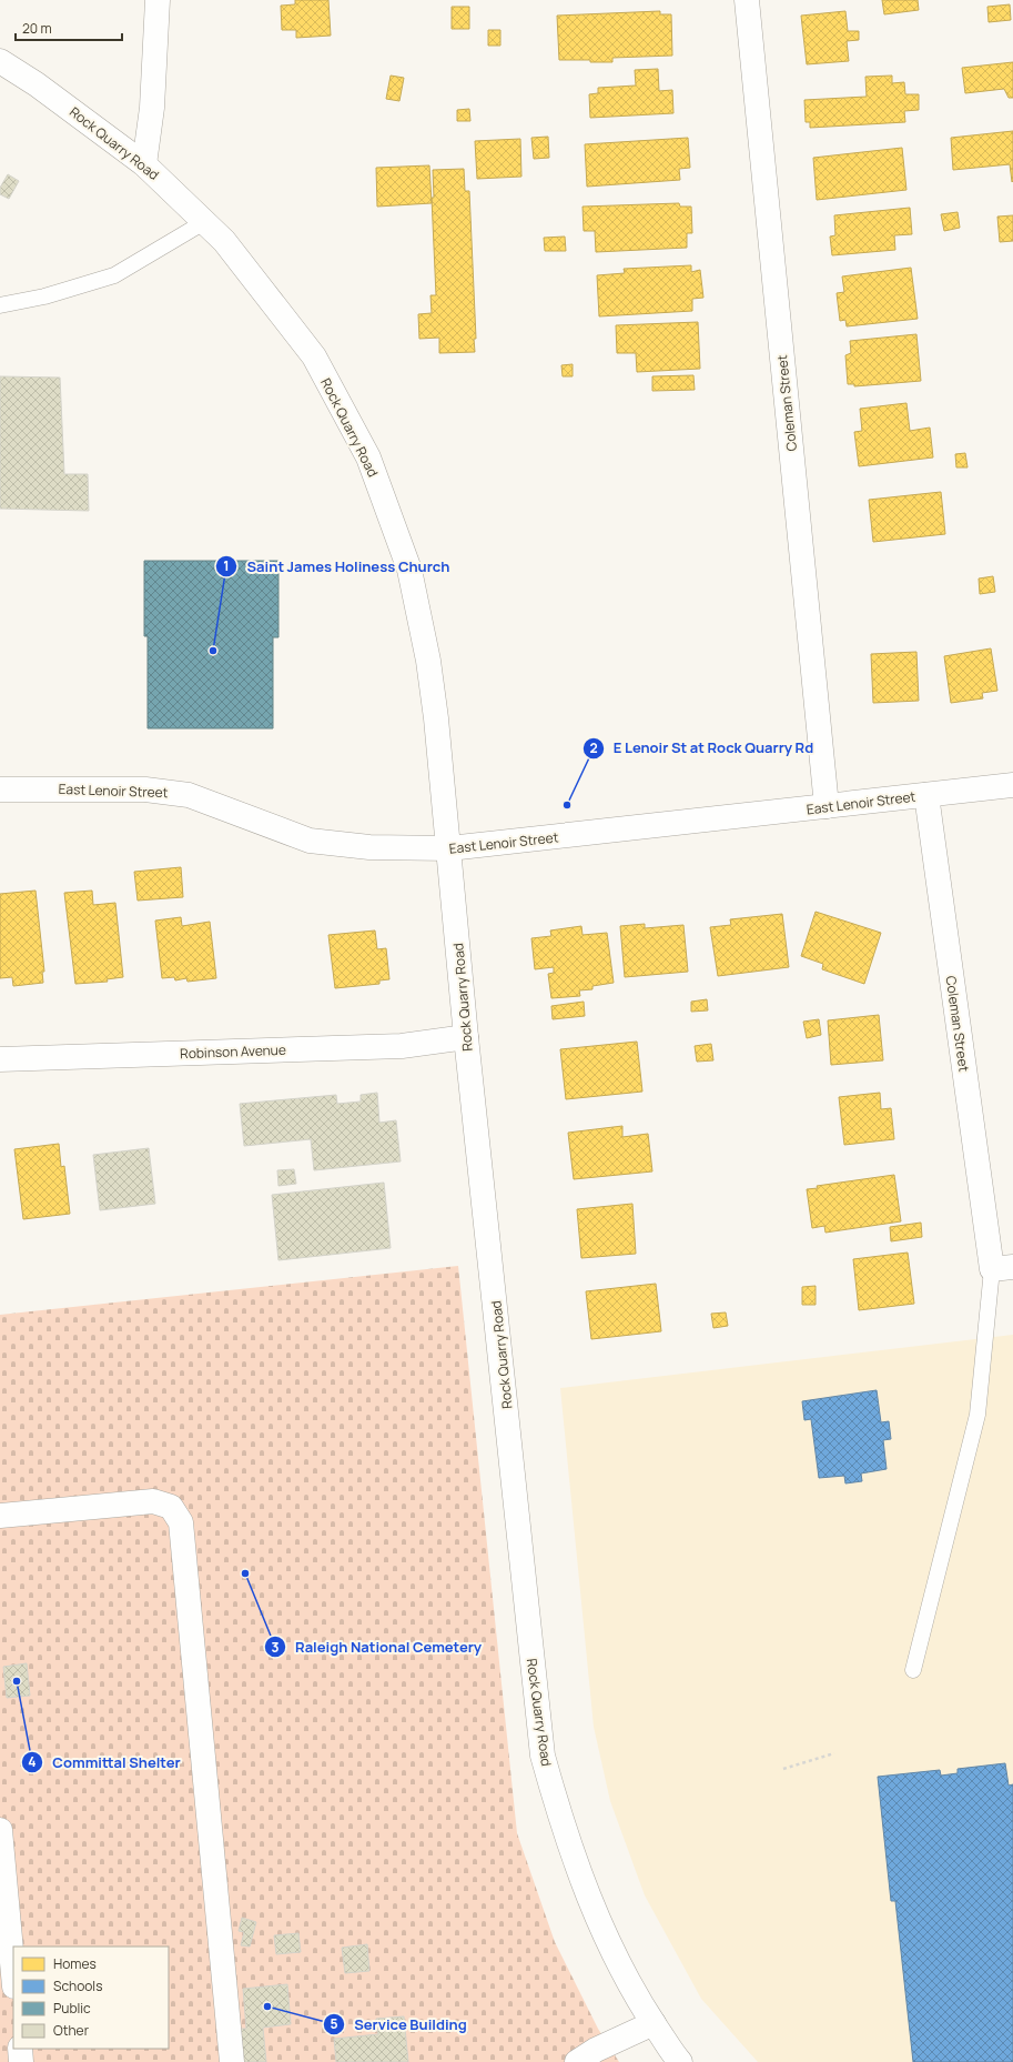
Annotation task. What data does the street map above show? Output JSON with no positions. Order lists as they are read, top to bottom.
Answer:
{
  "streets": {
    "street": [
      "Rock Quarry Road",
      "Coleman Street",
      "East Lenoir Street",
      "Robinson Avenue"
    ]
  },
  "crossings": [
    ["Rock Quarry Road", "East Lenoir Street"],
    ["Rock Quarry Road", "Robinson Avenue"],
    ["Coleman Street", "East Lenoir Street"]
  ],
  "places": [
    "Saint James Holiness Church",
    "E Lenoir St at Rock Quarry Rd",
    "Raleigh National Cemetery",
    "Committal Shelter",
    "Service Building"
  ],
  "legend": [
    "Homes",
    "Schools",
    "Public",
    "Other"
  ],
  "scale_bar": "20 m"
}
